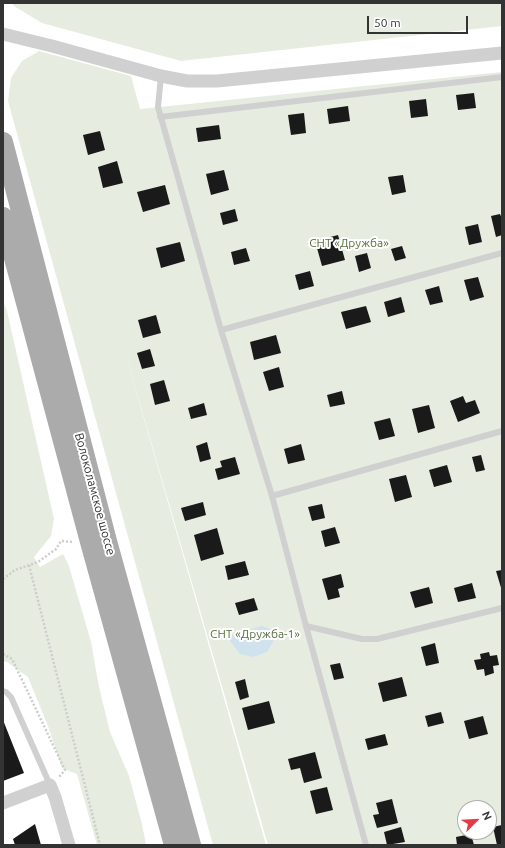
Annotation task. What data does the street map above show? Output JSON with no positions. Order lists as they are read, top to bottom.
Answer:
{
  "streets": {
    "main road": ["Волоколамское шоссе"]
  },
  "parks": ["СНТ «Дружба»", "СНТ «Дружба-1»"],
  "scale_bar": "50 m",
  "north": "top right"
}
